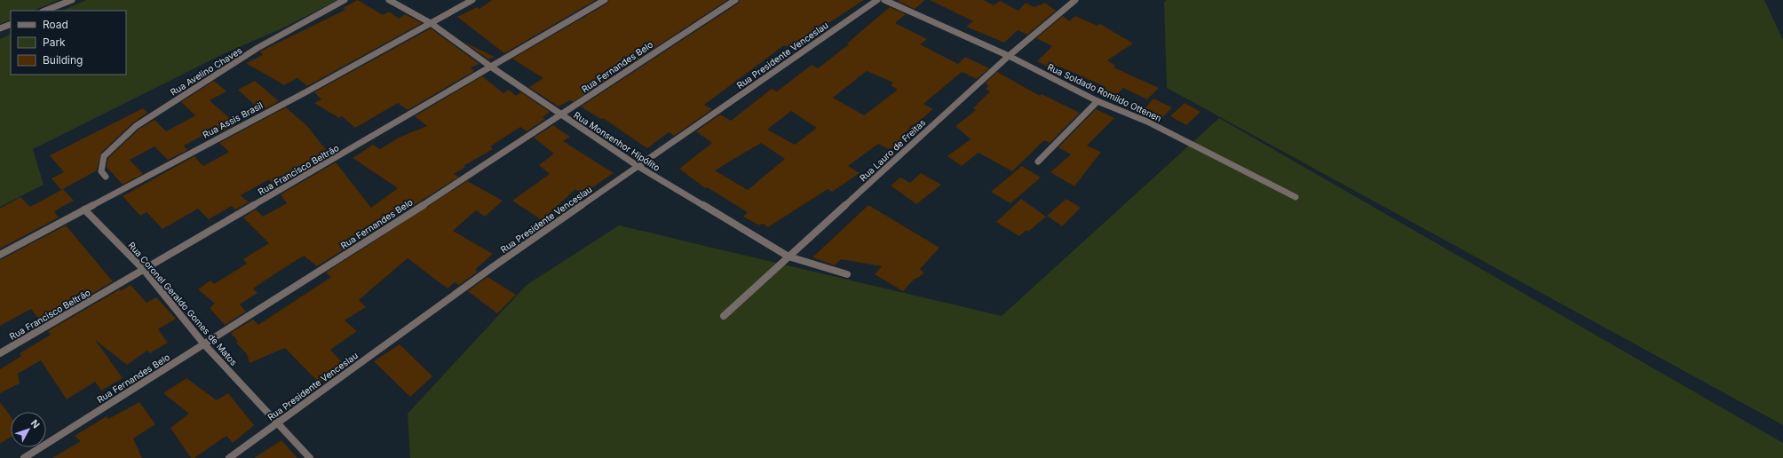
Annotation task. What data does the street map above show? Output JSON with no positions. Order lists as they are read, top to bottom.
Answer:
{
  "streets": {
    "street": [
      "Rua Presidente Venceslau",
      "Rua Fernandes Belo",
      "Rua Avelino Chaves",
      "Rua Soldado Romildo Ottenen",
      "Rua Assis Brasil",
      "Rua Monsenhor Hipólito",
      "Rua Lauro de Freitas",
      "Rua Francisco Beltrão",
      "Rua Coronel Geraldo Gomes de Matos"
    ]
  },
  "crossings": [
    ["Rua Presidente Venceslau", "Rua Monsenhor Hipólito"],
    ["Rua Presidente Venceslau", "Rua Coronel Geraldo Gomes de Matos"],
    ["Rua Fernandes Belo", "Rua Monsenhor Hipólito"],
    ["Rua Fernandes Belo", "Rua Coronel Geraldo Gomes de Matos"],
    ["Rua Soldado Romildo Ottenen", "Rua Lauro de Freitas"],
    ["Rua Assis Brasil", "Rua Monsenhor Hipólito"],
    ["Rua Assis Brasil", "Rua Coronel Geraldo Gomes de Matos"],
    ["Rua Monsenhor Hipólito", "Rua Lauro de Freitas"],
    ["Rua Monsenhor Hipólito", "Rua Francisco Beltrão"],
    ["Rua Francisco Beltrão", "Rua Coronel Geraldo Gomes de Matos"]
  ],
  "legend": ["Road", "Park", "Building"],
  "north": "top right"
}
